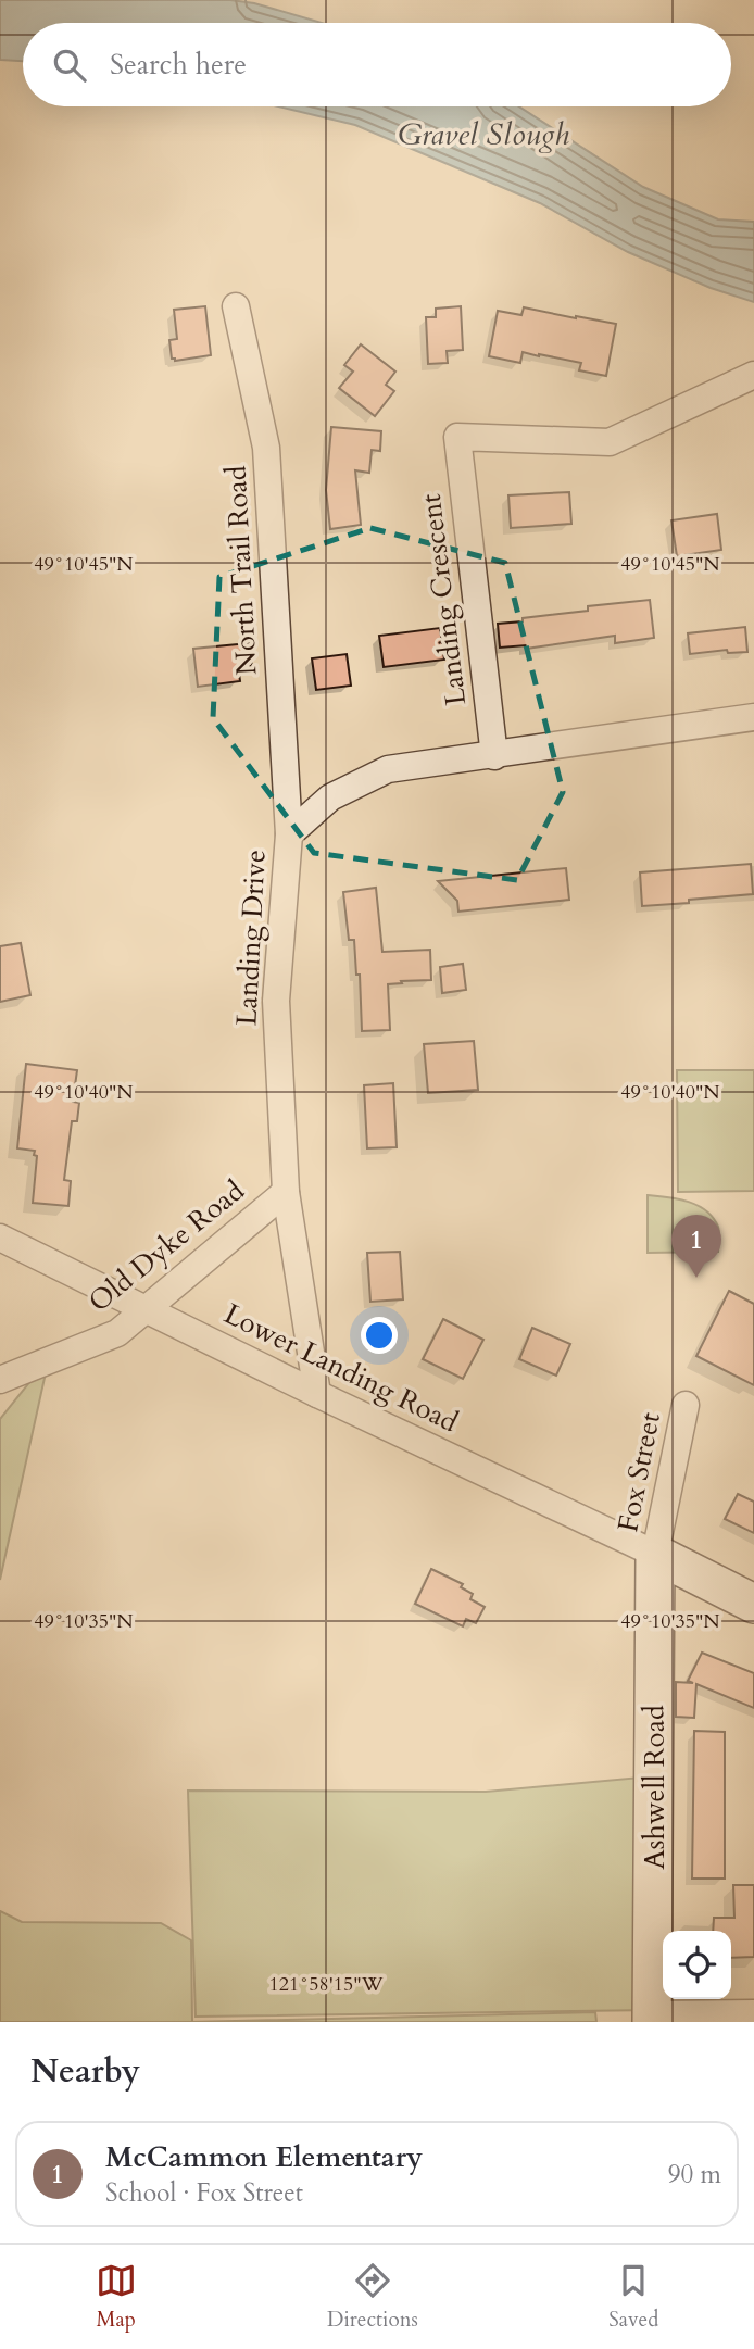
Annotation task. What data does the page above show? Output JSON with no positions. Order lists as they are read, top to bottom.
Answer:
{
  "streets": {
    "street": [
      "North Trail Road",
      "Landing Crescent",
      "Landing Drive",
      "Old Dyke Road",
      "Lower Landing Road",
      "Fox Street",
      "Ashwell Road"
    ]
  },
  "crossings": [
    ["North Trail Road", "Landing Drive"],
    ["Landing Crescent", "Landing Drive"],
    ["Landing Drive", "Old Dyke Road"],
    ["Landing Drive", "Lower Landing Road"],
    ["Old Dyke Road", "Lower Landing Road"],
    ["Lower Landing Road", "Fox Street"],
    ["Lower Landing Road", "Ashwell Road"],
    ["Fox Street", "Ashwell Road"]
  ],
  "water": ["Gravel Slough"],
  "page": {
    "search": "Search here",
    "pins": "1",
    "heading": "Nearby",
    "list": [
      {
        "mark": "1",
        "name": "McCammon Elementary",
        "note": "School · Fox Street",
        "value": "90 m"
      }
    ],
    "nav": ["Map", "Directions", "Saved"]
  },
  "coordinates": [
    "49°10'45\"N",
    "49°10'40\"N",
    "49°10'35\"N",
    "121°58'15\"W"
  ]
}
